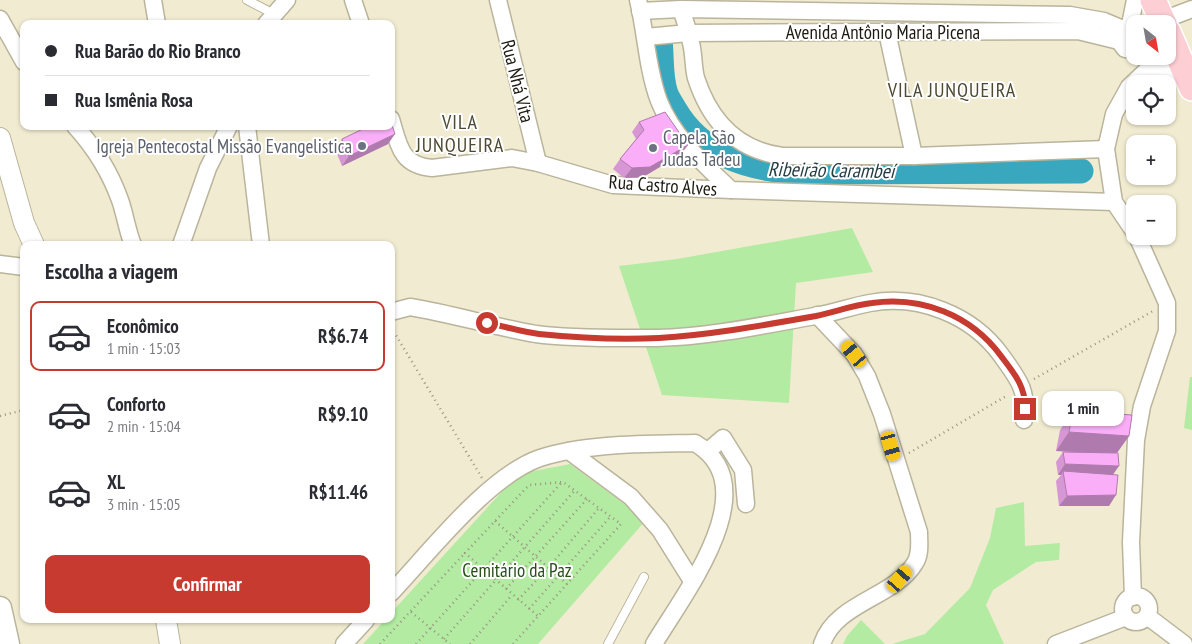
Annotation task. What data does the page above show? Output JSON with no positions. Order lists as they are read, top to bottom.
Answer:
{
  "streets": {
    "street": ["Avenida Antônio Maria Picena", "Rua Nhá Vita", "Rua Castro Alves"]
  },
  "crossings": [
    ["Rua Nhá Vita", "Rua Castro Alves"]
  ],
  "districts": ["VILA JUNQUEIRA", "VILA JUNQUEIRA"],
  "water": ["Ribeirão Carambeí"],
  "parks": ["Cemitário da Paz"],
  "places": ["Igreja Pentecostal Missão Evangelistica", "Capela São Judas Tadeu"],
  "north": "bottom right",
  "page": {
    "map_buttons": ["+", "−"],
    "banner": ["Rua Barão do Rio Branco", "Rua Ismênia Rosa"],
    "heading": "Escolha a viagem",
    "list": [
      {
        "name": "Econômico",
        "note": "1 min · 15:03",
        "value": "R$6.74"
      },
      {
        "name": "Conforto",
        "note": "2 min · 15:04",
        "value": "R$9.10"
      },
      {
        "name": "XL",
        "note": "3 min · 15:05",
        "value": "R$11.46"
      }
    ],
    "bubble": "1 min",
    "buttons": "Confirmar"
  }
}
